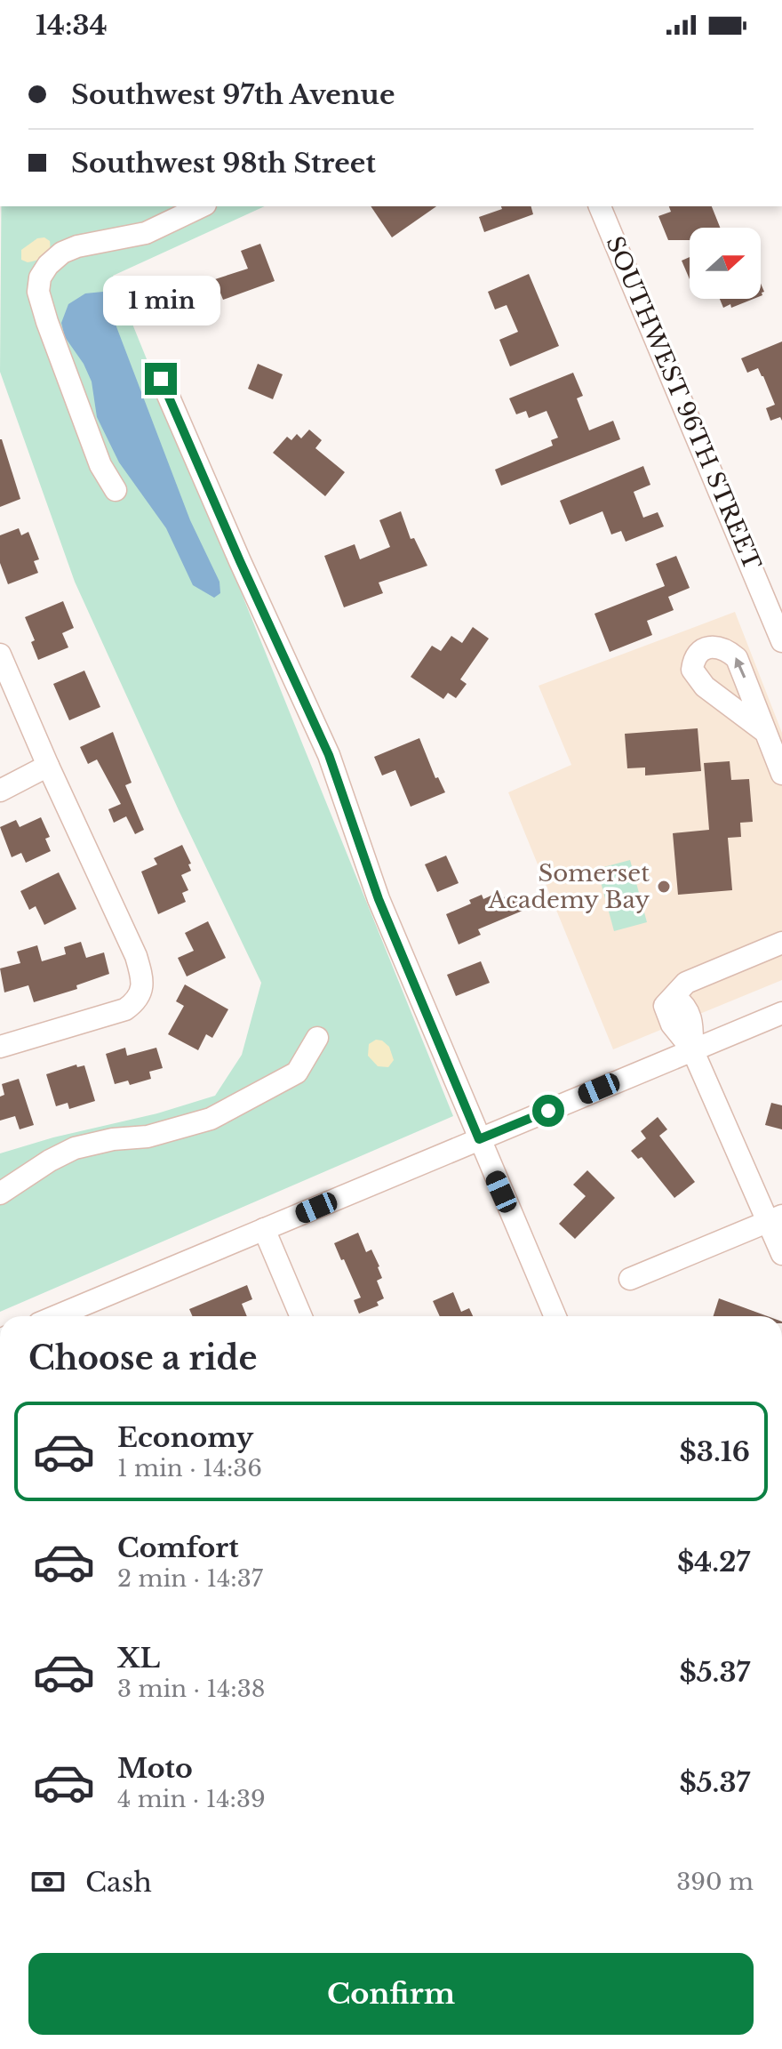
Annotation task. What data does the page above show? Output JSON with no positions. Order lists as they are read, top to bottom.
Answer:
{
  "streets": {
    "street": ["SOUTHWEST 96TH STREET"]
  },
  "places": ["Somerset Academy Bay"],
  "north": "right",
  "page": {
    "status": "14:34",
    "banner": ["Southwest 97th Avenue", "Southwest 98th Street"],
    "bubble": "1 min",
    "heading": "Choose a ride",
    "list": [
      {
        "name": "Economy",
        "note": "1 min · 14:36",
        "value": "$3.16"
      },
      {
        "name": "Comfort",
        "note": "2 min · 14:37",
        "value": "$4.27"
      },
      {
        "name": "XL",
        "note": "3 min · 14:38",
        "value": "$5.37"
      },
      {
        "name": "Moto",
        "note": "4 min · 14:39",
        "value": "$5.37"
      }
    ],
    "pay": ["Cash", "390 m"],
    "buttons": "Confirm"
  }
}
